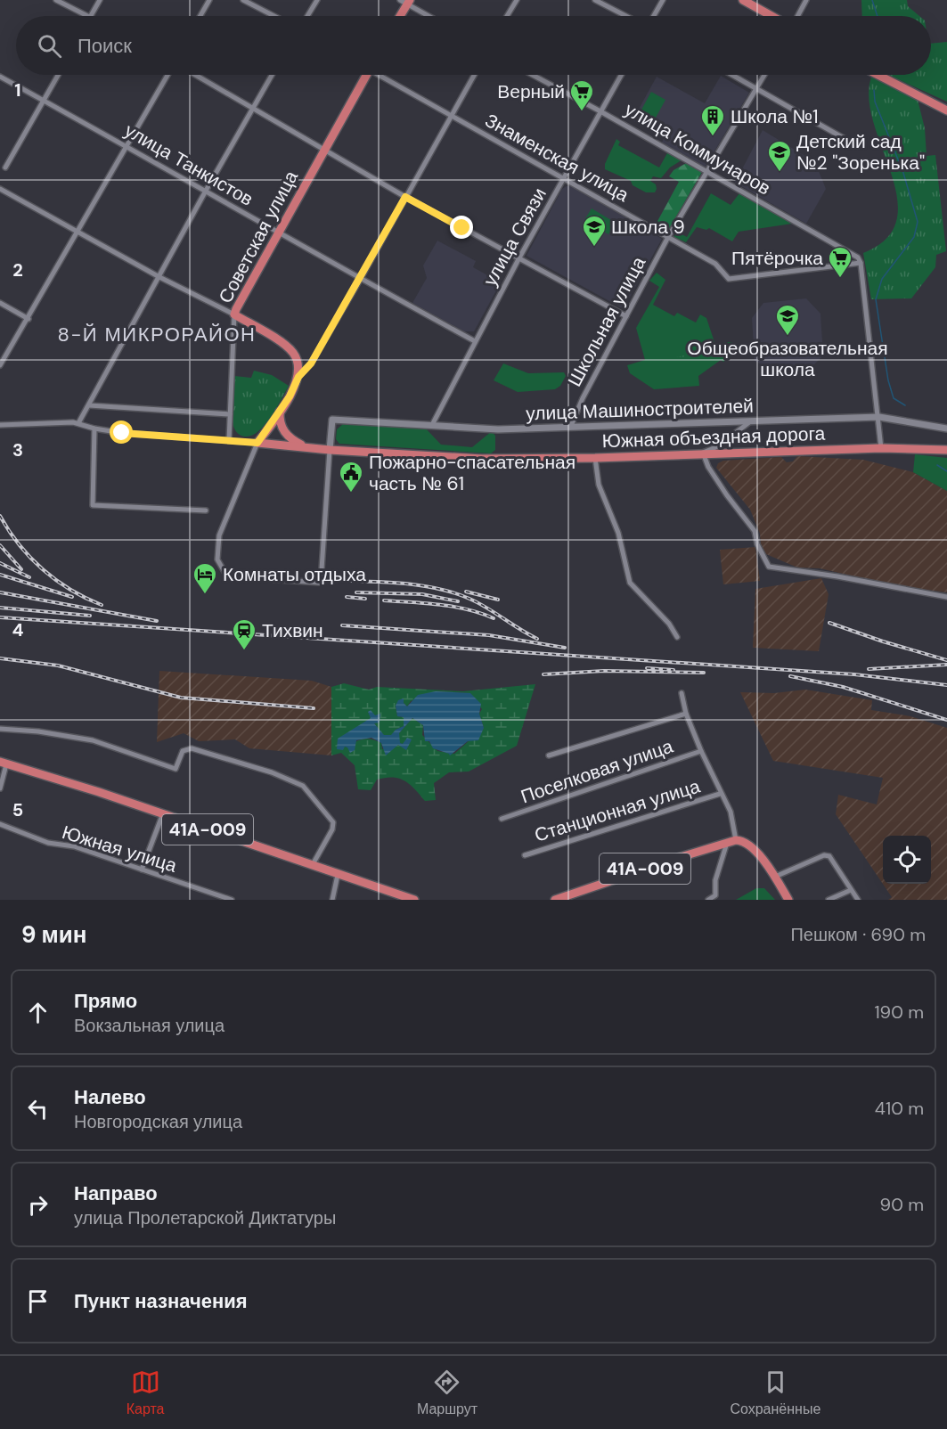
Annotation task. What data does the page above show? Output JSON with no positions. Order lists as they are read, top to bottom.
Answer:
{
  "streets": {
    "main road": ["Советская улица", "Южная объездная дорога", "41А-009"],
    "street": [
      "улица Коммунаров",
      "Знаменская улица",
      "улица Танкистов",
      "улица Связи",
      "Школьная улица",
      "улица Машиностроителей",
      "Поселковая улица",
      "Станционная улица",
      "Южная улица"
    ]
  },
  "crossings": [
    ["улица Коммунаров", "Знаменская улица"],
    ["улица Коммунаров", "улица Связи"],
    ["улица Коммунаров", "Школьная улица"],
    ["Знаменская улица", "улица Связи"],
    ["Знаменская улица", "Школьная улица"],
    ["улица Танкистов", "Советская улица"],
    ["улица Танкистов", "улица Связи"],
    ["улица Связи", "улица Машиностроителей"],
    ["Школьная улица", "улица Машиностроителей"],
    ["улица Машиностроителей", "Южная объездная дорога"]
  ],
  "districts": ["8-Й МИКРОРАЙОН"],
  "places": {
    "supermarket": ["Верный", "Пятёрочка"],
    "building": ["Школа №1"],
    "school or university": ["Детский сад №2 \"Зоренька\"", "Школа 9", "Общеобразовательная школа"],
    "public building": ["Пожарно-спасательная часть № 61"],
    "hotel": ["Комнаты отдыха"],
    "station": ["Тихвин"]
  },
  "page": {
    "search": "Поиск",
    "heading": ["9 мин", "Пешком · 690 m"],
    "list": [
      ["Прямо", "Вокзальная улица", "190 m"],
      ["Налево", "Новгородская улица", "410 m"],
      ["Направо", "улица Пролетарской Диктатуры", "90 m"],
      "Пункт назначения"
    ],
    "nav": ["Карта", "Маршрут", "Сохранённые"]
  },
  "grid": {
    "rows": [
      "1",
      "2",
      "3",
      "4",
      "5"
    ]
  }
}
